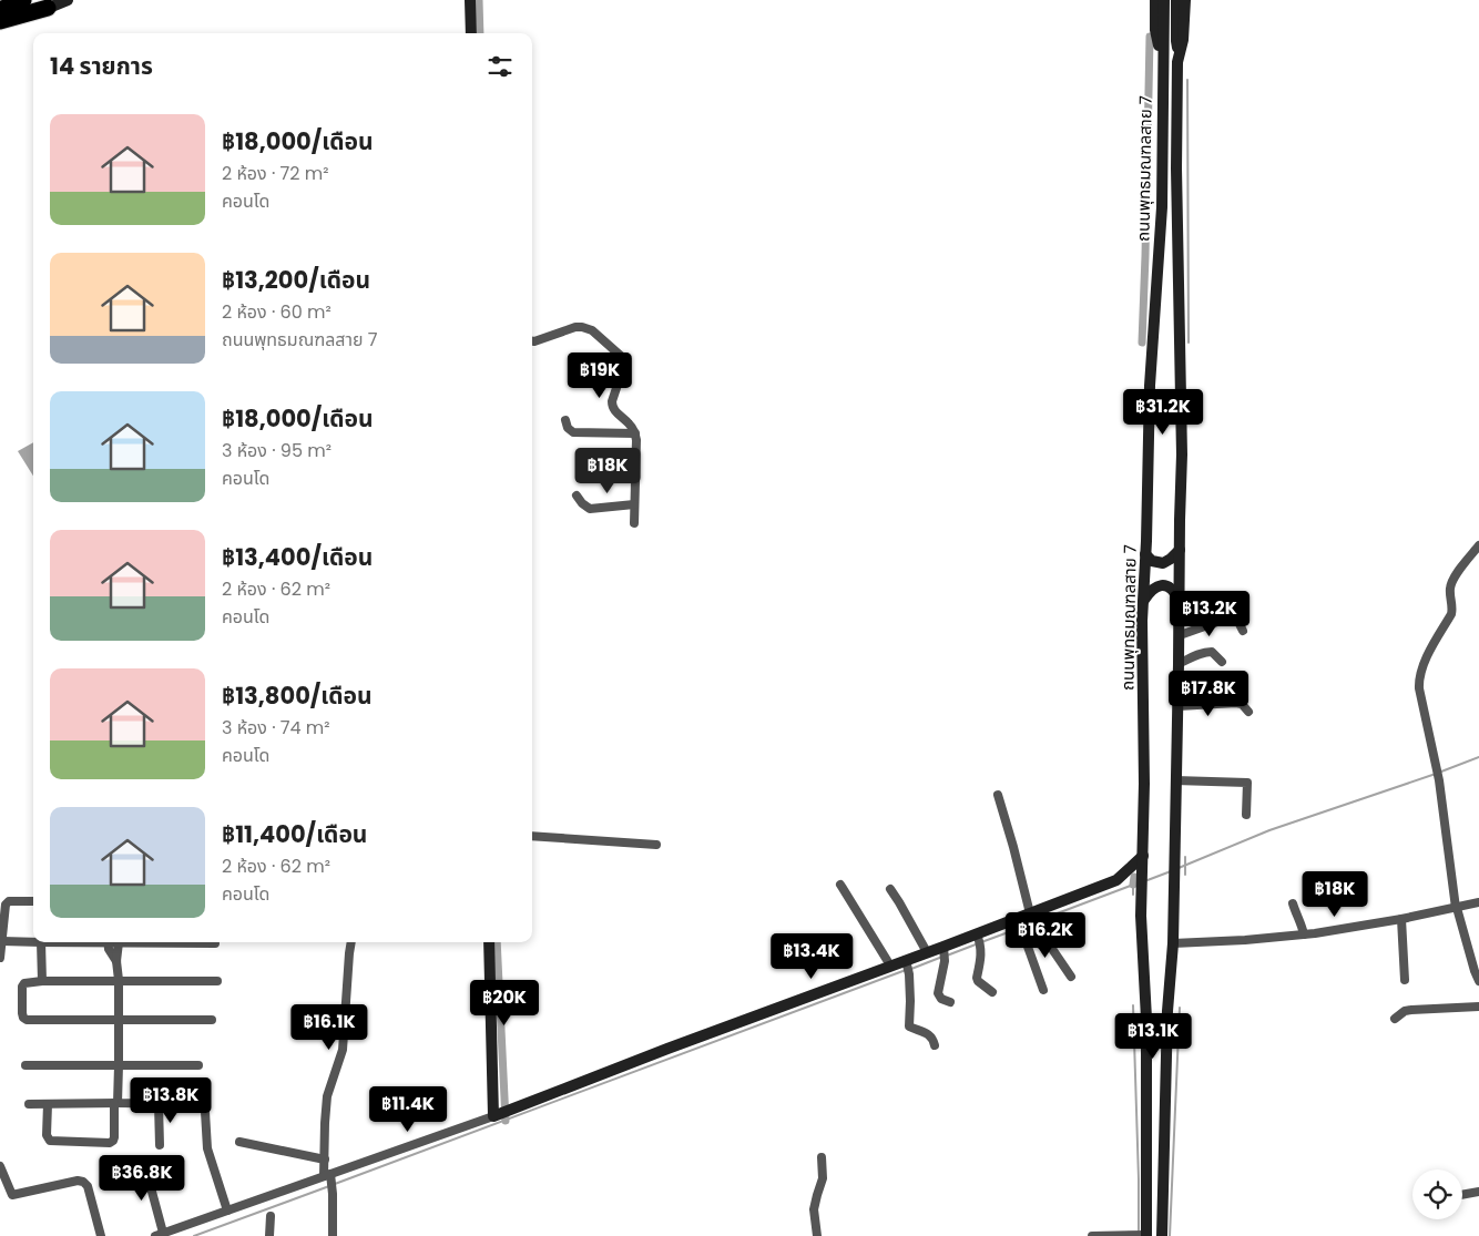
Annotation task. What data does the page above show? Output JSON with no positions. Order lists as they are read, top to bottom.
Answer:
{
  "streets": {
    "main road": ["ถนนพุทธมณฑลสาย 7"]
  },
  "page": {
    "heading": "14 รายการ",
    "list": [
      {
        "name": "฿18,000/เดือน",
        "note": "2 ห้อง · 72 m² · คอนโด"
      },
      {
        "name": "฿13,200/เดือน",
        "note": "2 ห้อง · 60 m² · ถนนพุทธมณฑลสาย 7"
      },
      {
        "name": "฿18,000/เดือน",
        "note": "3 ห้อง · 95 m² · คอนโด"
      },
      {
        "name": "฿13,400/เดือน",
        "note": "2 ห้อง · 62 m² · คอนโด"
      },
      {
        "name": "฿13,800/เดือน",
        "note": "3 ห้อง · 74 m² · คอนโด"
      },
      {
        "name": "฿11,400/เดือน",
        "note": "2 ห้อง · 62 m² · คอนโด"
      }
    ],
    "price": [
      "฿19K",
      "฿31.2K",
      "฿18K",
      "฿13.2K",
      "฿17.8K",
      "฿18K",
      "฿16.2K",
      "฿13.4K",
      "฿20K",
      "฿16.1K",
      "฿13.1K",
      "฿13.8K",
      "฿11.4K",
      "฿36.8K"
    ]
  }
}
